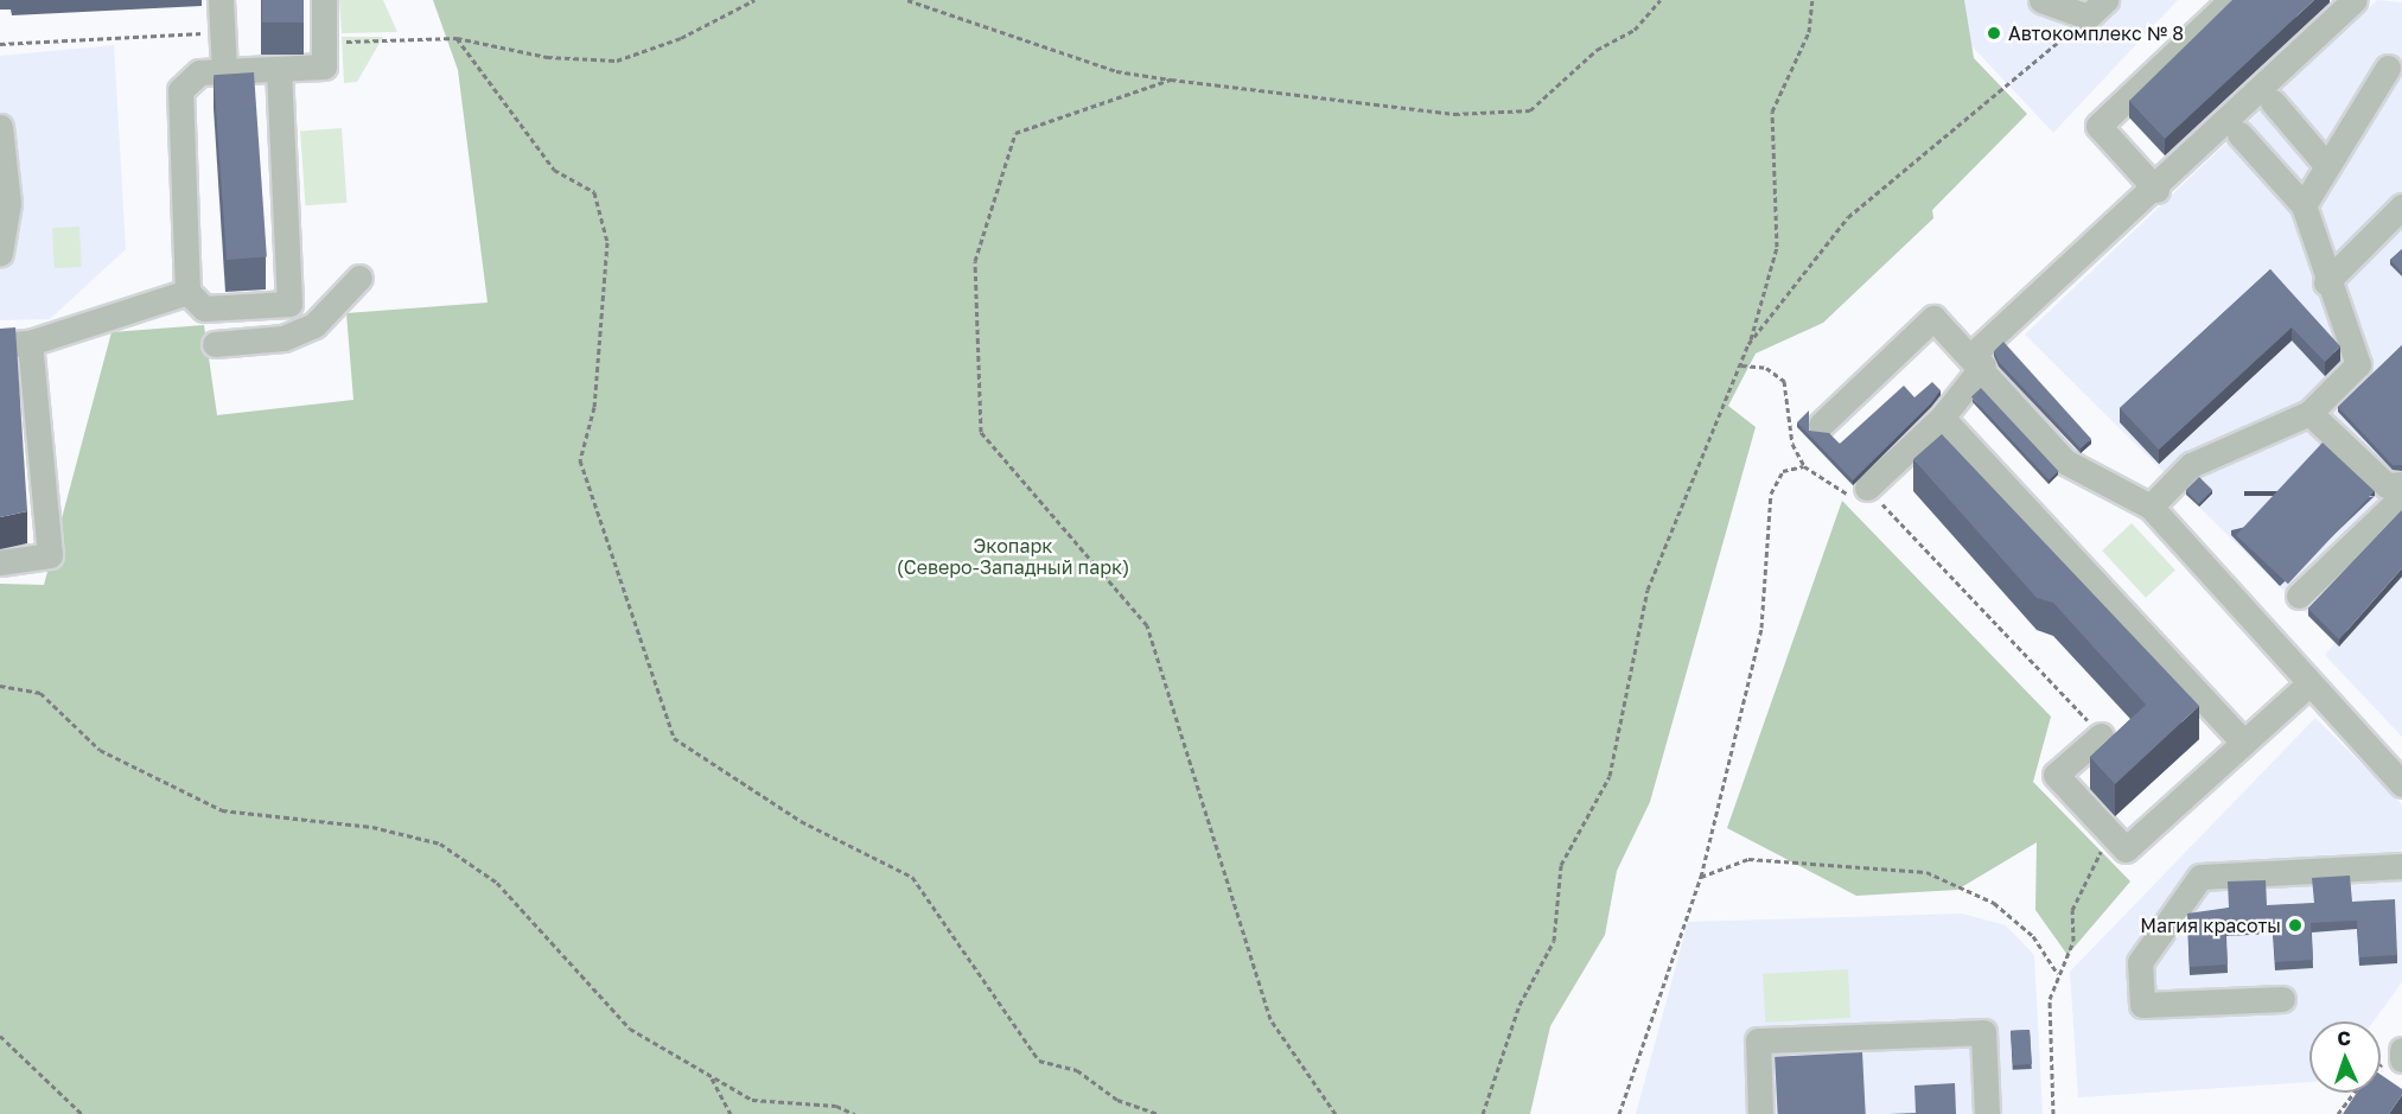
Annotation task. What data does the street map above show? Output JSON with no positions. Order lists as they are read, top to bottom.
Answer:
{
  "parks": ["Экопарк (Северо-Западный парк)"],
  "places": ["Автокомплекс № 8", "Магия красоты"],
  "north": "top"
}
